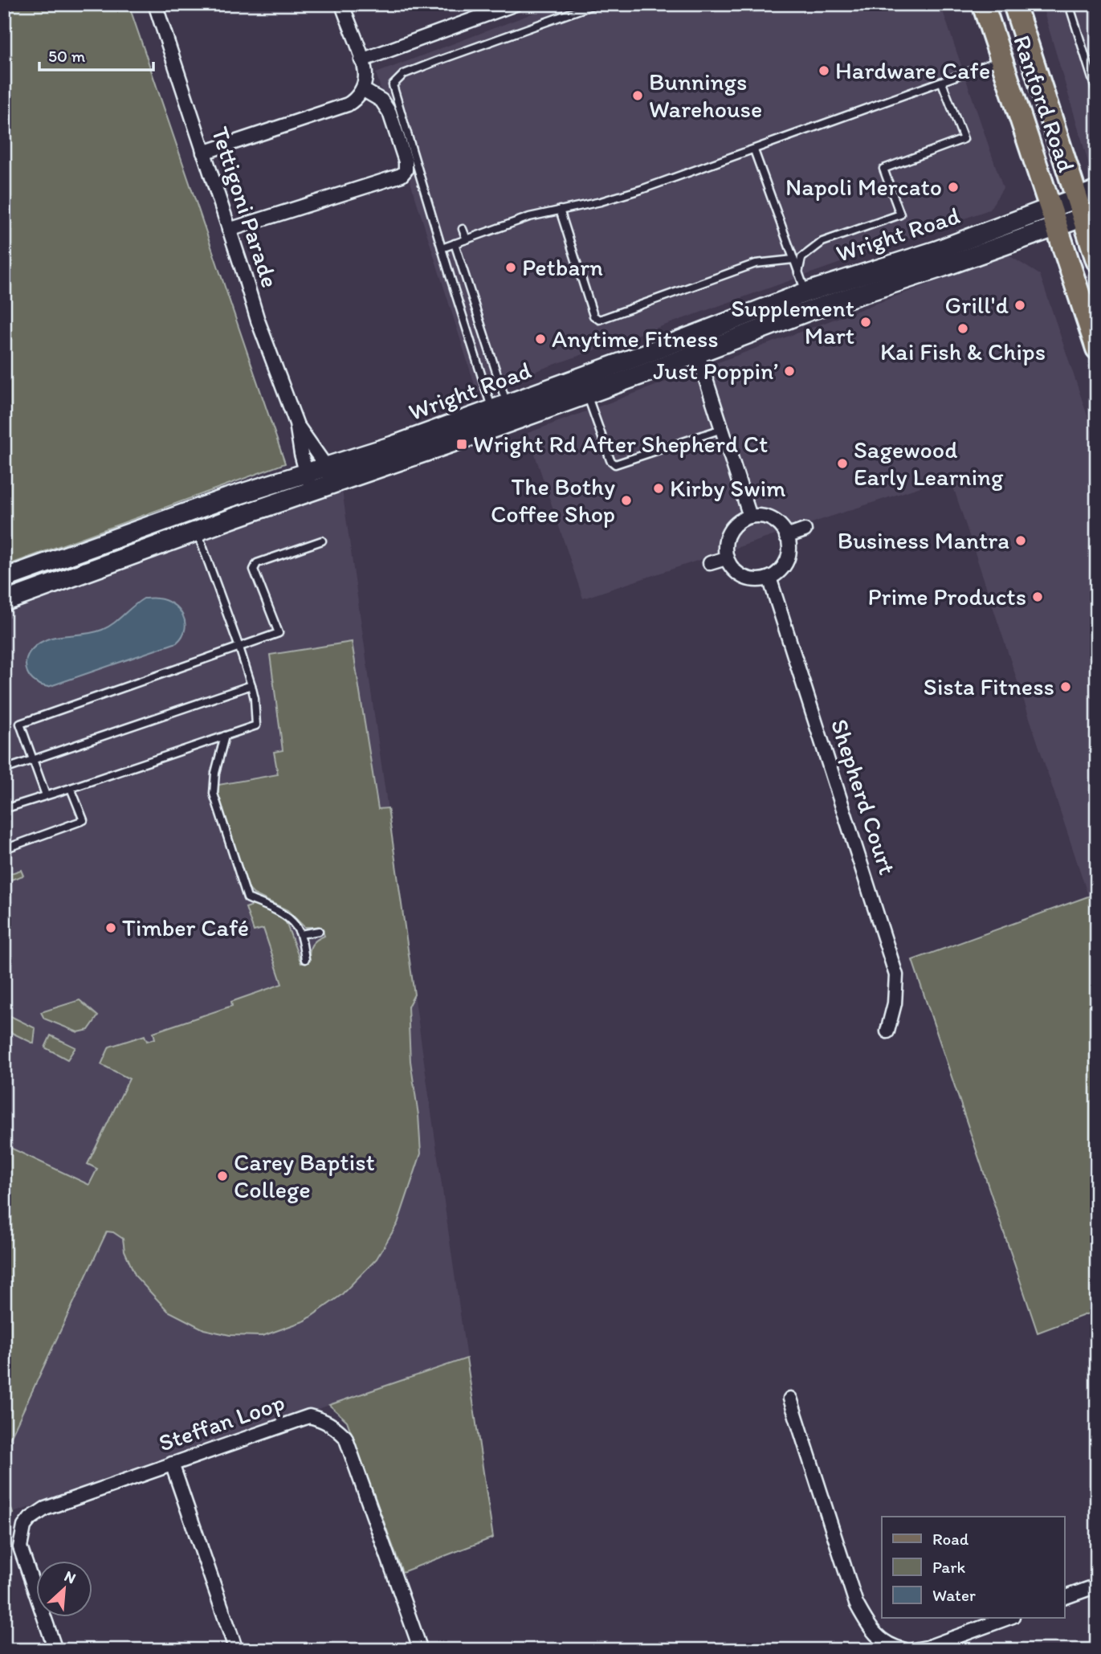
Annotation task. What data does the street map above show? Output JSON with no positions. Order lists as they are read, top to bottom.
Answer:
{
  "streets": {
    "main road": ["Ranford Road"],
    "street": [
      "Tettigoni Parade",
      "Wright Road",
      "Shepherd Court",
      "Steffan Loop"
    ]
  },
  "crossings": [
    ["Ranford Road", "Wright Road"],
    ["Tettigoni Parade", "Wright Road"]
  ],
  "places": {
    "other": [
      "Hardware Cafe",
      "Bunnings Warehouse",
      "Napoli Mercato",
      "Petbarn",
      "Grill'd",
      "Supplement Mart",
      "Kai Fish & Chips",
      "Anytime Fitness",
      "Just Poppin’",
      "Sagewood Early Learning",
      "Kirby Swim",
      "The Bothy Coffee Shop",
      "Business Mantra",
      "Prime Products",
      "Sista Fitness",
      "Timber Café",
      "Carey Baptist College"
    ],
    "transit": ["Wright Rd After Shepherd Ct"]
  },
  "legend": ["Road", "Park", "Water"],
  "scale_bar": "50 m",
  "north": "top right"
}
